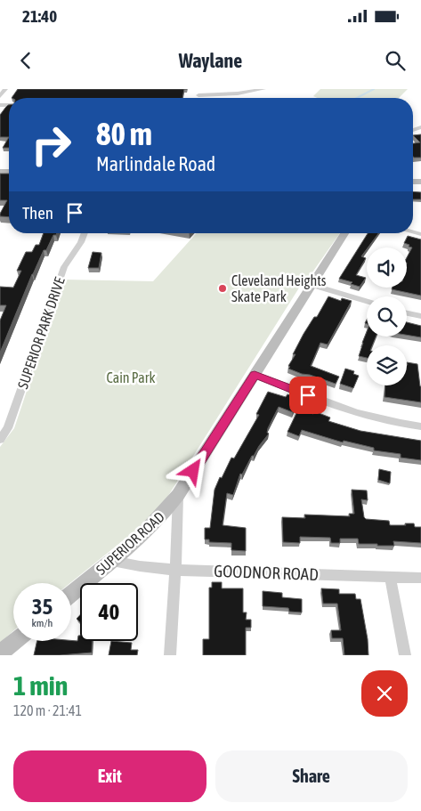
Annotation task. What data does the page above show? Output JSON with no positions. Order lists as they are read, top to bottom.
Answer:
{
  "streets": {
    "street": ["SUPERIOR PARK DRIVE", "SUPERIOR ROAD", "GOODNOR ROAD"]
  },
  "crossings": [
    ["SUPERIOR ROAD", "GOODNOR ROAD"]
  ],
  "parks": ["Cain Park"],
  "places": ["Cleveland Heights Skate Park"],
  "page": {
    "status": "21:40",
    "header": "Waylane",
    "turn": ["80 m", "Marlindale Road"],
    "then": "Then",
    "speed": "35 km/h",
    "limit": "40",
    "heading": ["1 min", "120 m · 21:41"],
    "buttons": ["Exit", "Share"]
  }
}
